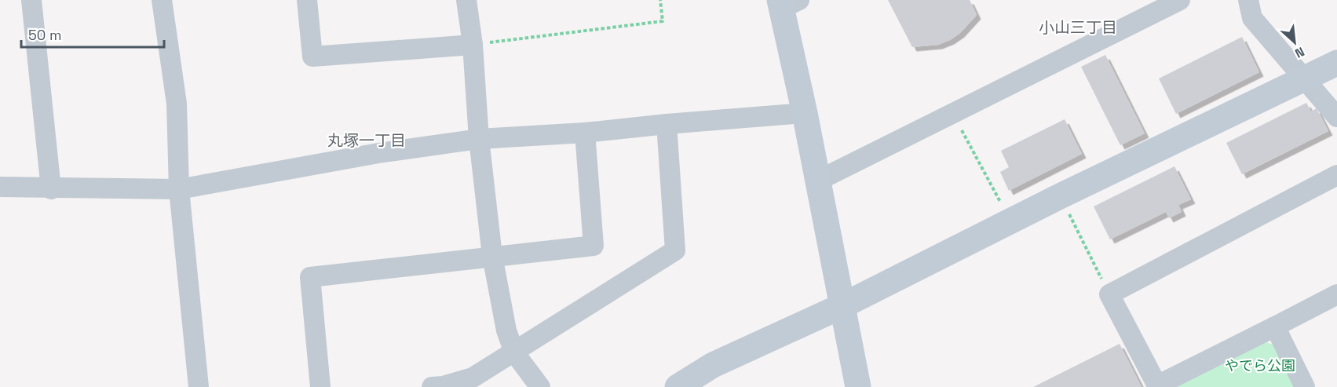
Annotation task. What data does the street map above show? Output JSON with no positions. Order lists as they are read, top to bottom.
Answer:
{
  "districts": ["小山三丁目", "丸塚一丁目"],
  "parks": ["やでら公園"],
  "scale_bar": "50 m",
  "north": "bottom right"
}
